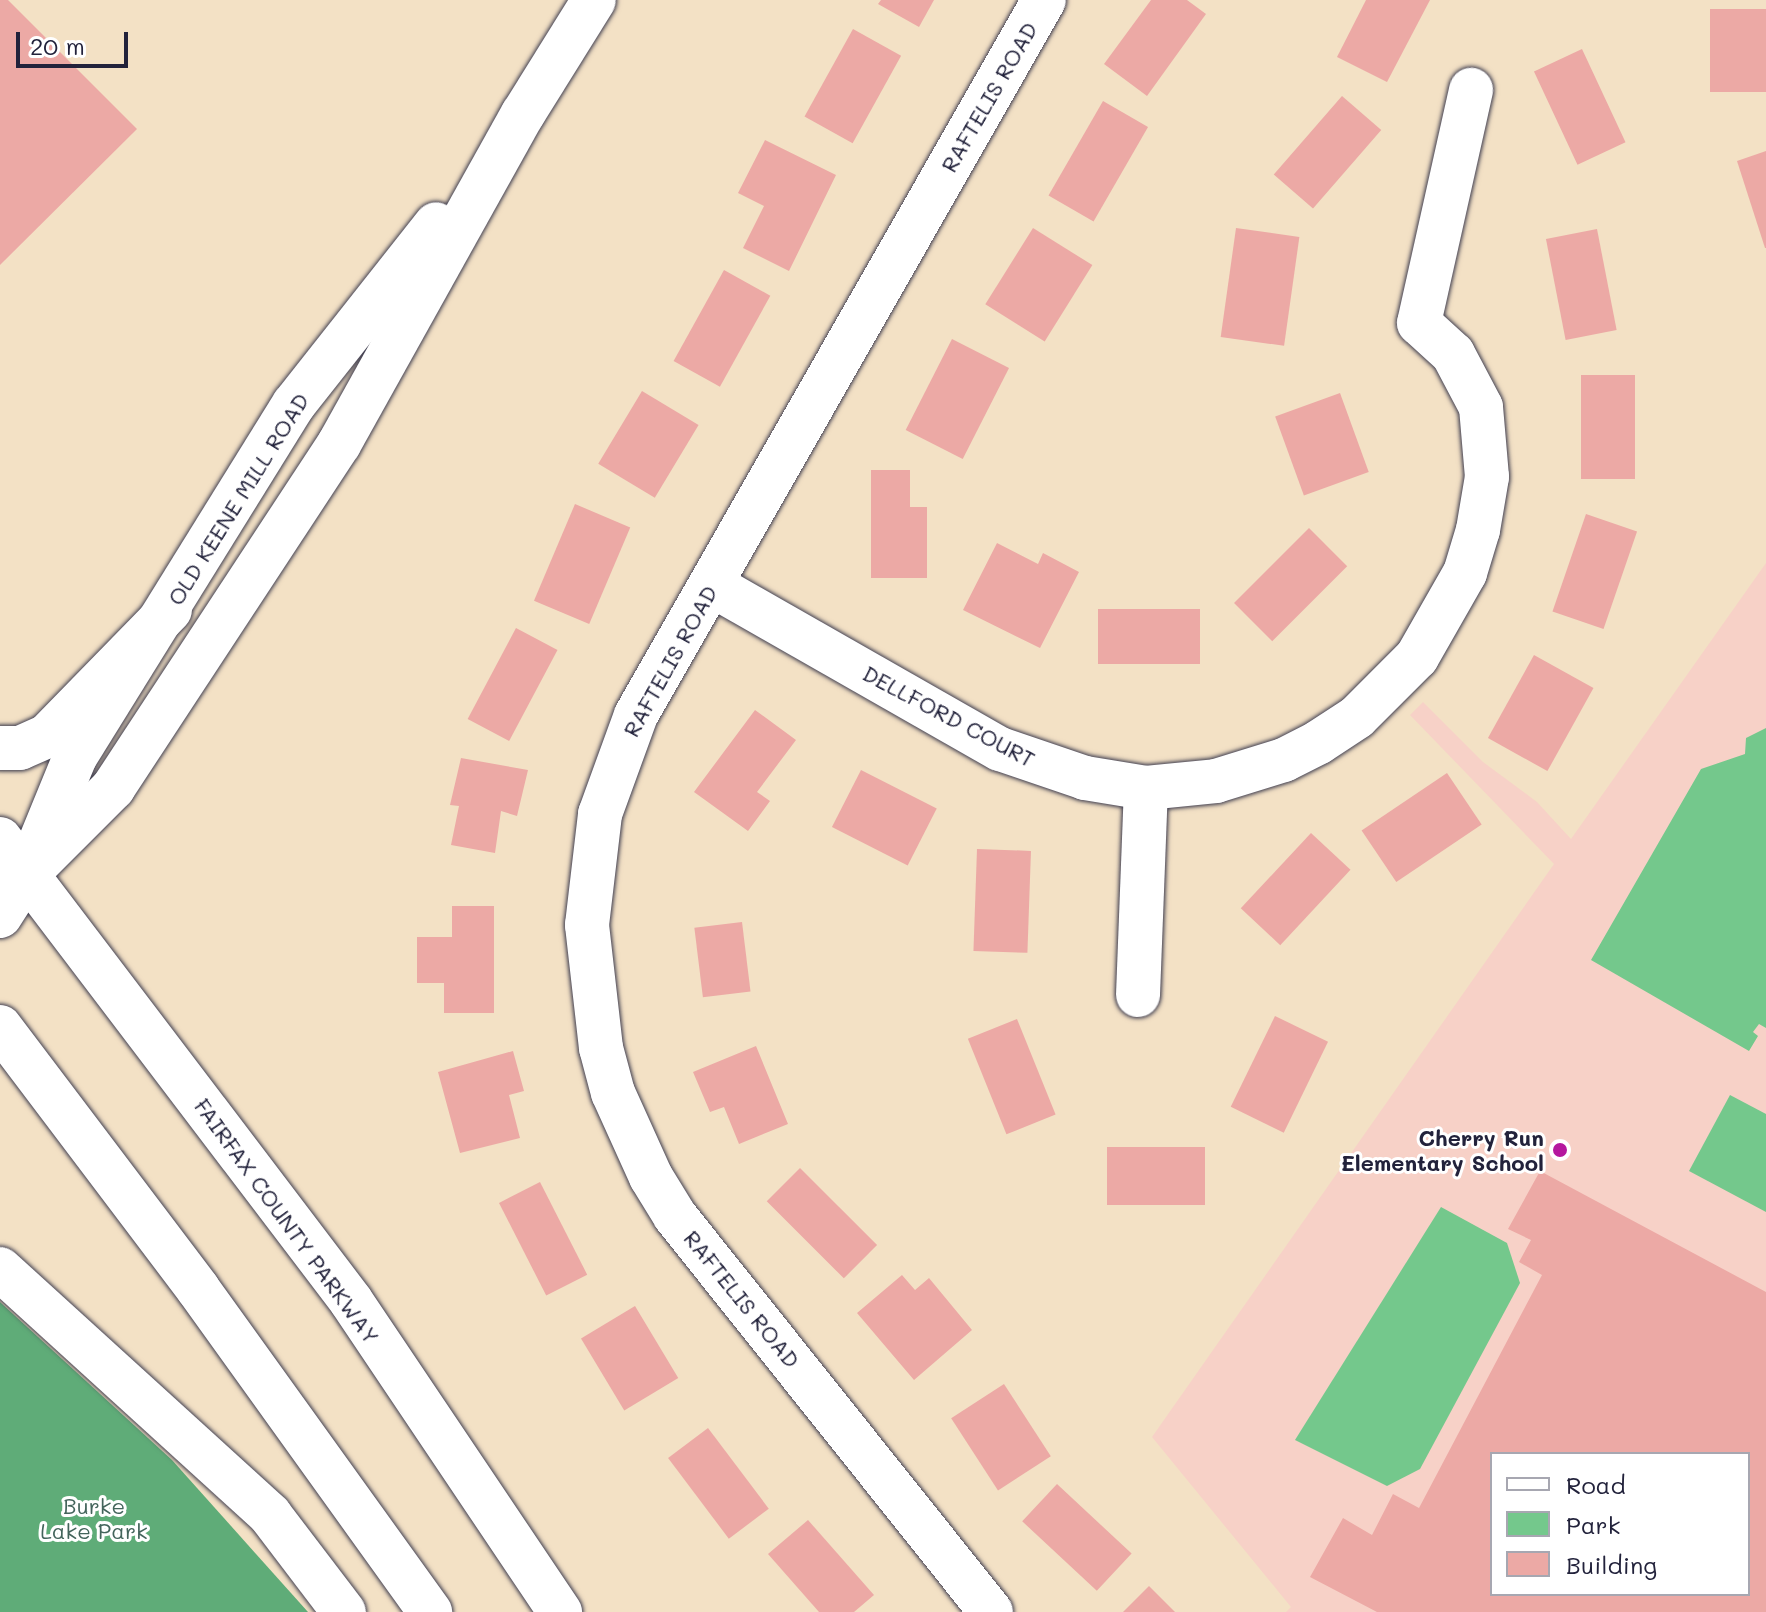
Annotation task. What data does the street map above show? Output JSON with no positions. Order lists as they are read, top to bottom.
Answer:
{
  "streets": {
    "main road": [
      "RAFTELIS ROAD",
      "OLD KEENE MILL ROAD",
      "DELLFORD COURT",
      "FAIRFAX COUNTY PARKWAY"
    ]
  },
  "crossings": [
    ["RAFTELIS ROAD", "DELLFORD COURT"],
    ["OLD KEENE MILL ROAD", "FAIRFAX COUNTY PARKWAY"]
  ],
  "parks": ["Burke Lake Park"],
  "places": ["Cherry Run Elementary School"],
  "legend": ["Road", "Park", "Building"],
  "scale_bar": "20 m"
}
